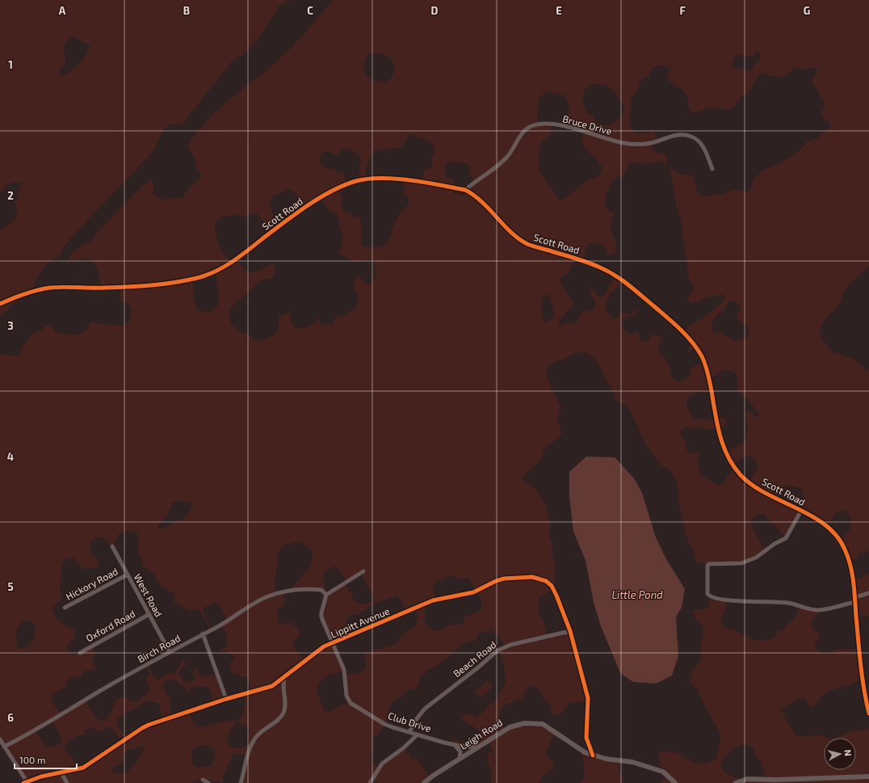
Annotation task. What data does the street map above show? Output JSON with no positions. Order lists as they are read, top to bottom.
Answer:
{
  "streets": {
    "street": [
      "Bruce Drive",
      "Scott Road",
      "Hickory Road",
      "West Road",
      "Lippitt Avenue",
      "Oxford Road",
      "Birch Road",
      "Beach Road",
      "Club Drive",
      "Leigh Road"
    ]
  },
  "crossings": [
    ["Bruce Drive", "Scott Road"],
    ["Hickory Road", "West Road"],
    ["West Road", "Oxford Road"],
    ["West Road", "Birch Road"],
    ["Lippitt Avenue", "Beach Road"],
    ["Lippitt Avenue", "Club Drive"],
    ["Lippitt Avenue", "Leigh Road"],
    ["Birch Road", "Club Drive"],
    ["Beach Road", "Club Drive"],
    ["Club Drive", "Leigh Road"]
  ],
  "water": ["Little Pond"],
  "scale_bar": "100 m",
  "north": "right",
  "grid": {
    "columns": [
      "A",
      "B",
      "C",
      "D",
      "E",
      "F",
      "G"
    ],
    "rows": [
      "1",
      "2",
      "3",
      "4",
      "5",
      "6"
    ]
  }
}
